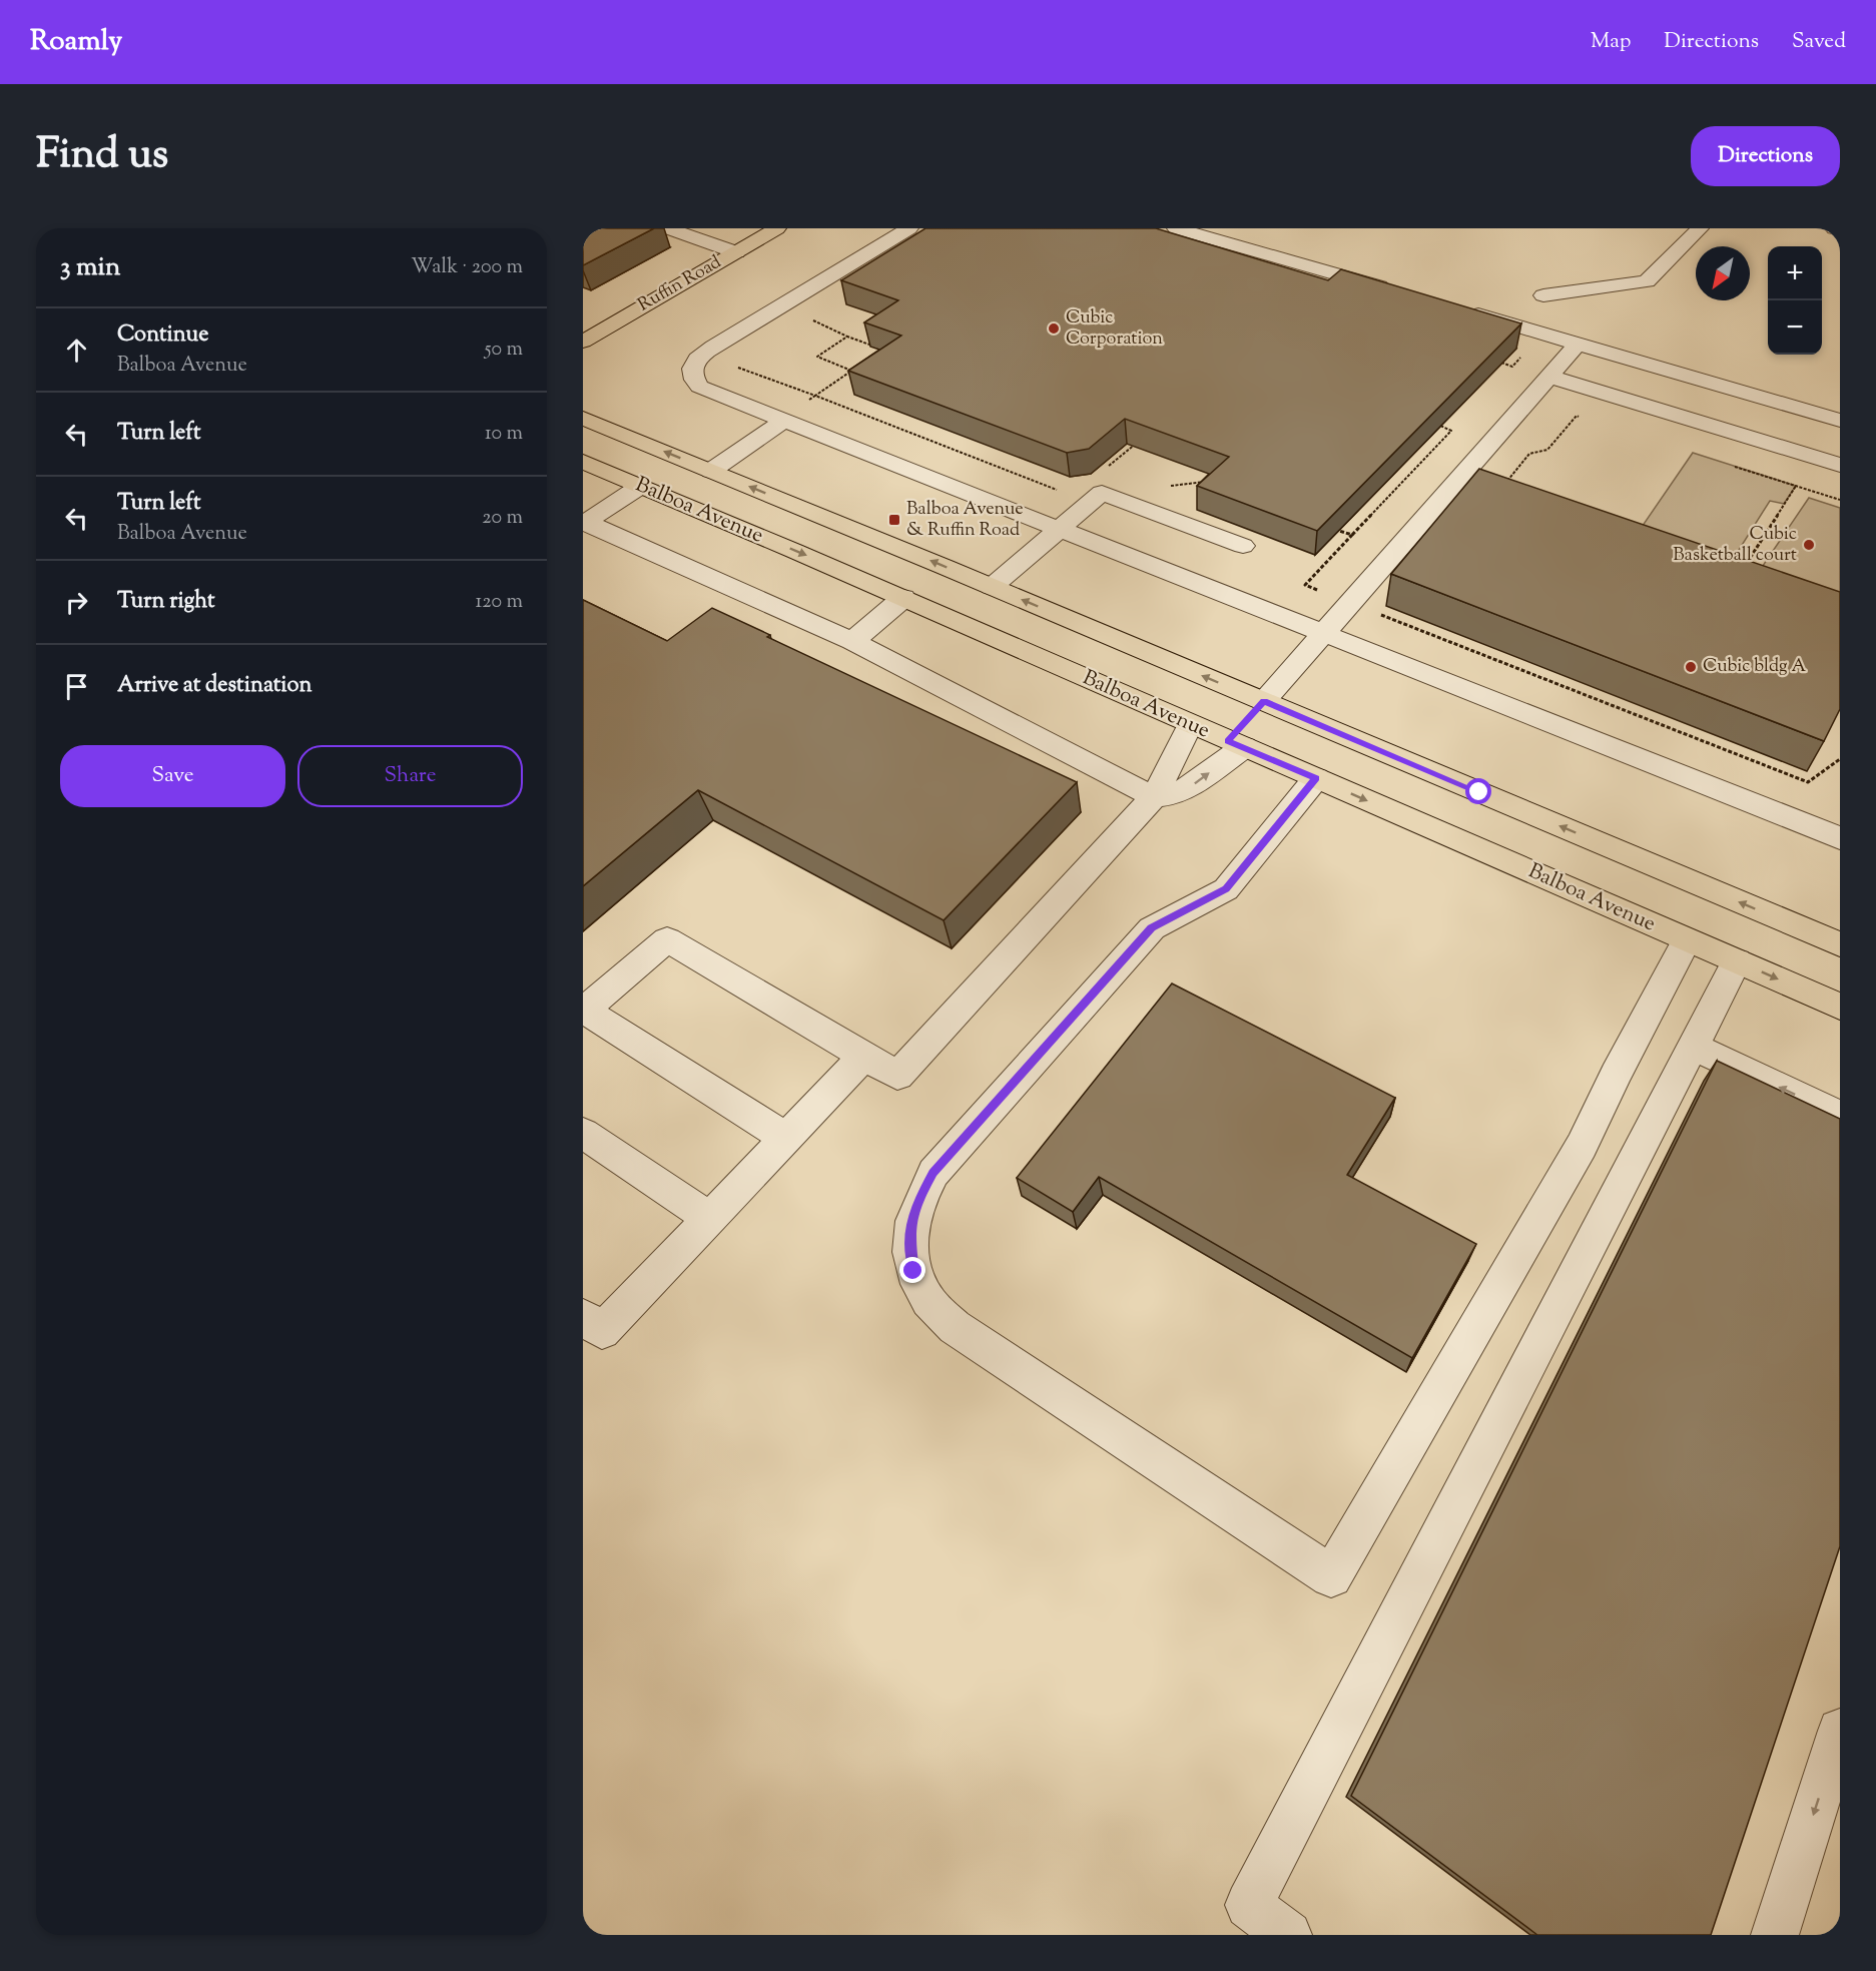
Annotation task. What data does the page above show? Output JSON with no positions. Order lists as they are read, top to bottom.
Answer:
{
  "streets": {
    "main road": ["Ruffin Road", "Balboa Avenue"]
  },
  "places": {
    "other": ["Cubic Corporation", "Cubic Basketball court", "Cubic bldg A"],
    "transit": ["Balboa Avenue & Ruffin Road"]
  },
  "north": "bottom left",
  "page": {
    "header": "Roamly",
    "nav": ["Map", "Directions", "Saved"],
    "title": "Find us",
    "buttons": [
      "Directions",
      ["Save", "Share"]
    ],
    "heading": ["3 min", "Walk · 200 m"],
    "map_buttons": ["+", "−"],
    "list": [
      ["Continue", "Balboa Avenue", "50 m"],
      ["Turn left", "10 m"],
      ["Turn left", "Balboa Avenue", "20 m"],
      ["Turn right", "120 m"],
      "Arrive at destination"
    ]
  }
}
